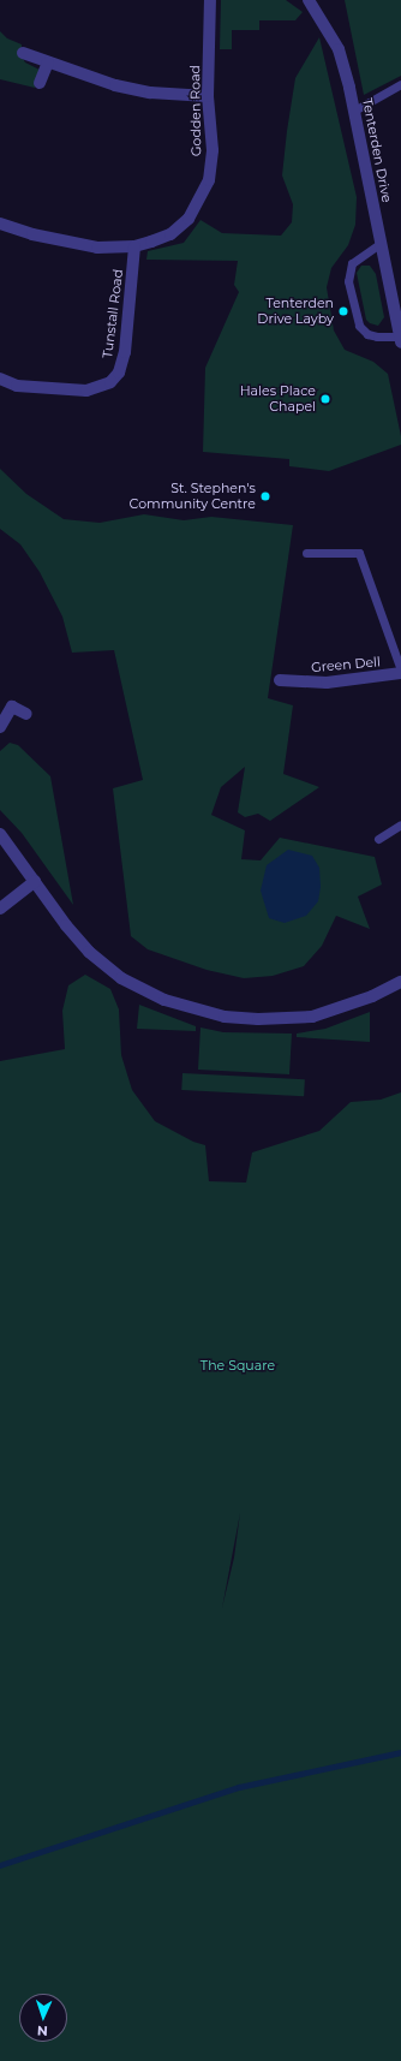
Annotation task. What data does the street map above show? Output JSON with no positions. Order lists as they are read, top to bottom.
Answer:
{
  "streets": {
    "street": [
      "Godden Road",
      "Tenterden Drive",
      "Tunstall Road",
      "Green Dell"
    ]
  },
  "crossings": [
    ["Godden Road", "Tunstall Road"]
  ],
  "parks": ["The Square"],
  "places": ["Tenterden Drive Layby", "Hales Place Chapel", "St. Stephen's Community Centre"],
  "north": "bottom"
}
